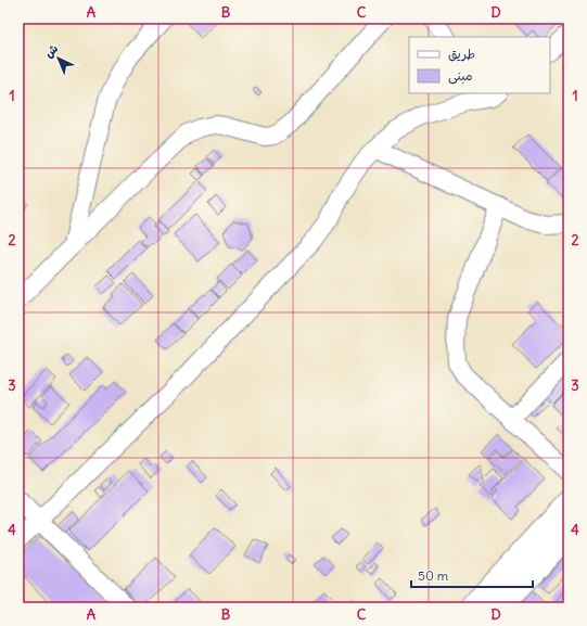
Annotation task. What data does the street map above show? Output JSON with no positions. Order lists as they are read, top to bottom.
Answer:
{
  "legend": ["طريق", "مبنى"],
  "scale_bar": "50 m",
  "north": "top left",
  "grid": {
    "columns": [
      "A",
      "B",
      "C",
      "D"
    ],
    "rows": [
      "1",
      "2",
      "3",
      "4"
    ]
  }
}
